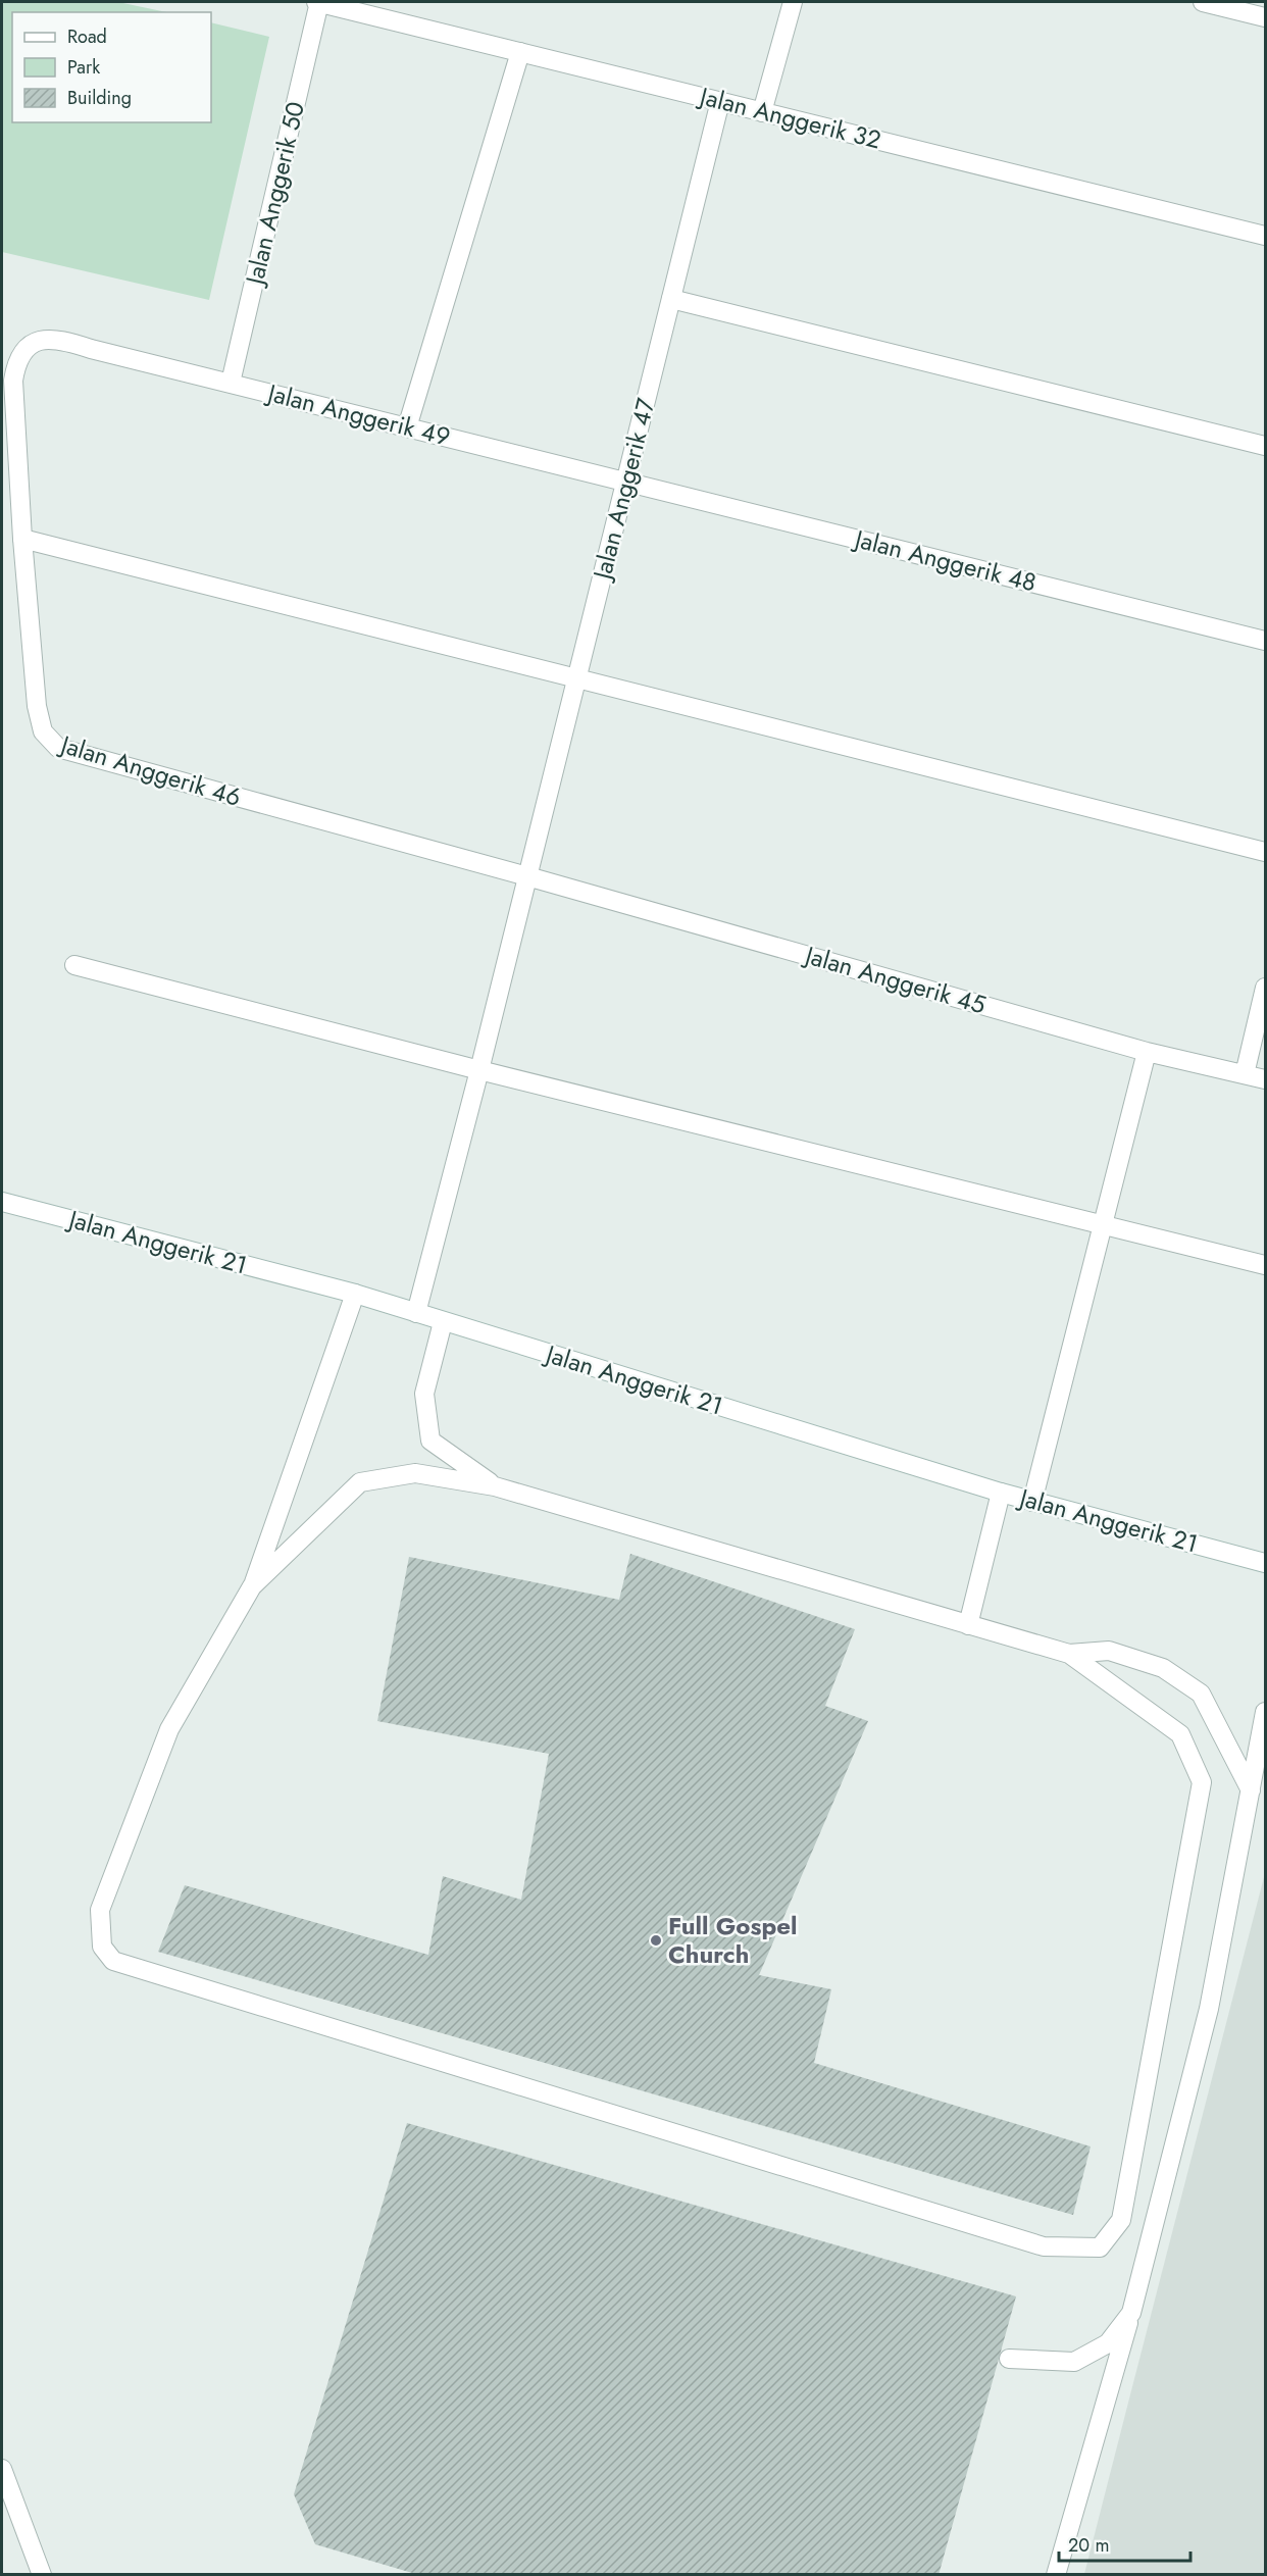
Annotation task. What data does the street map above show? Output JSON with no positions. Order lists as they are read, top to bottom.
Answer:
{
  "streets": {
    "street": [
      "Jalan Anggerik 32",
      "Jalan Anggerik 50",
      "Jalan Anggerik 49",
      "Jalan Anggerik 47",
      "Jalan Anggerik 48",
      "Jalan Anggerik 46",
      "Jalan Anggerik 45",
      "Jalan Anggerik 21"
    ]
  },
  "crossings": [
    ["Jalan Anggerik 32", "Jalan Anggerik 50"],
    ["Jalan Anggerik 32", "Jalan Anggerik 47"],
    ["Jalan Anggerik 50", "Jalan Anggerik 49"],
    ["Jalan Anggerik 49", "Jalan Anggerik 47"],
    ["Jalan Anggerik 49", "Jalan Anggerik 48"],
    ["Jalan Anggerik 49", "Jalan Anggerik 46"],
    ["Jalan Anggerik 47", "Jalan Anggerik 48"],
    ["Jalan Anggerik 47", "Jalan Anggerik 46"],
    ["Jalan Anggerik 47", "Jalan Anggerik 45"],
    ["Jalan Anggerik 47", "Jalan Anggerik 21"],
    ["Jalan Anggerik 46", "Jalan Anggerik 45"]
  ],
  "places": ["Full Gospel Church"],
  "legend": ["Road", "Park", "Building"],
  "scale_bar": "20 m"
}
